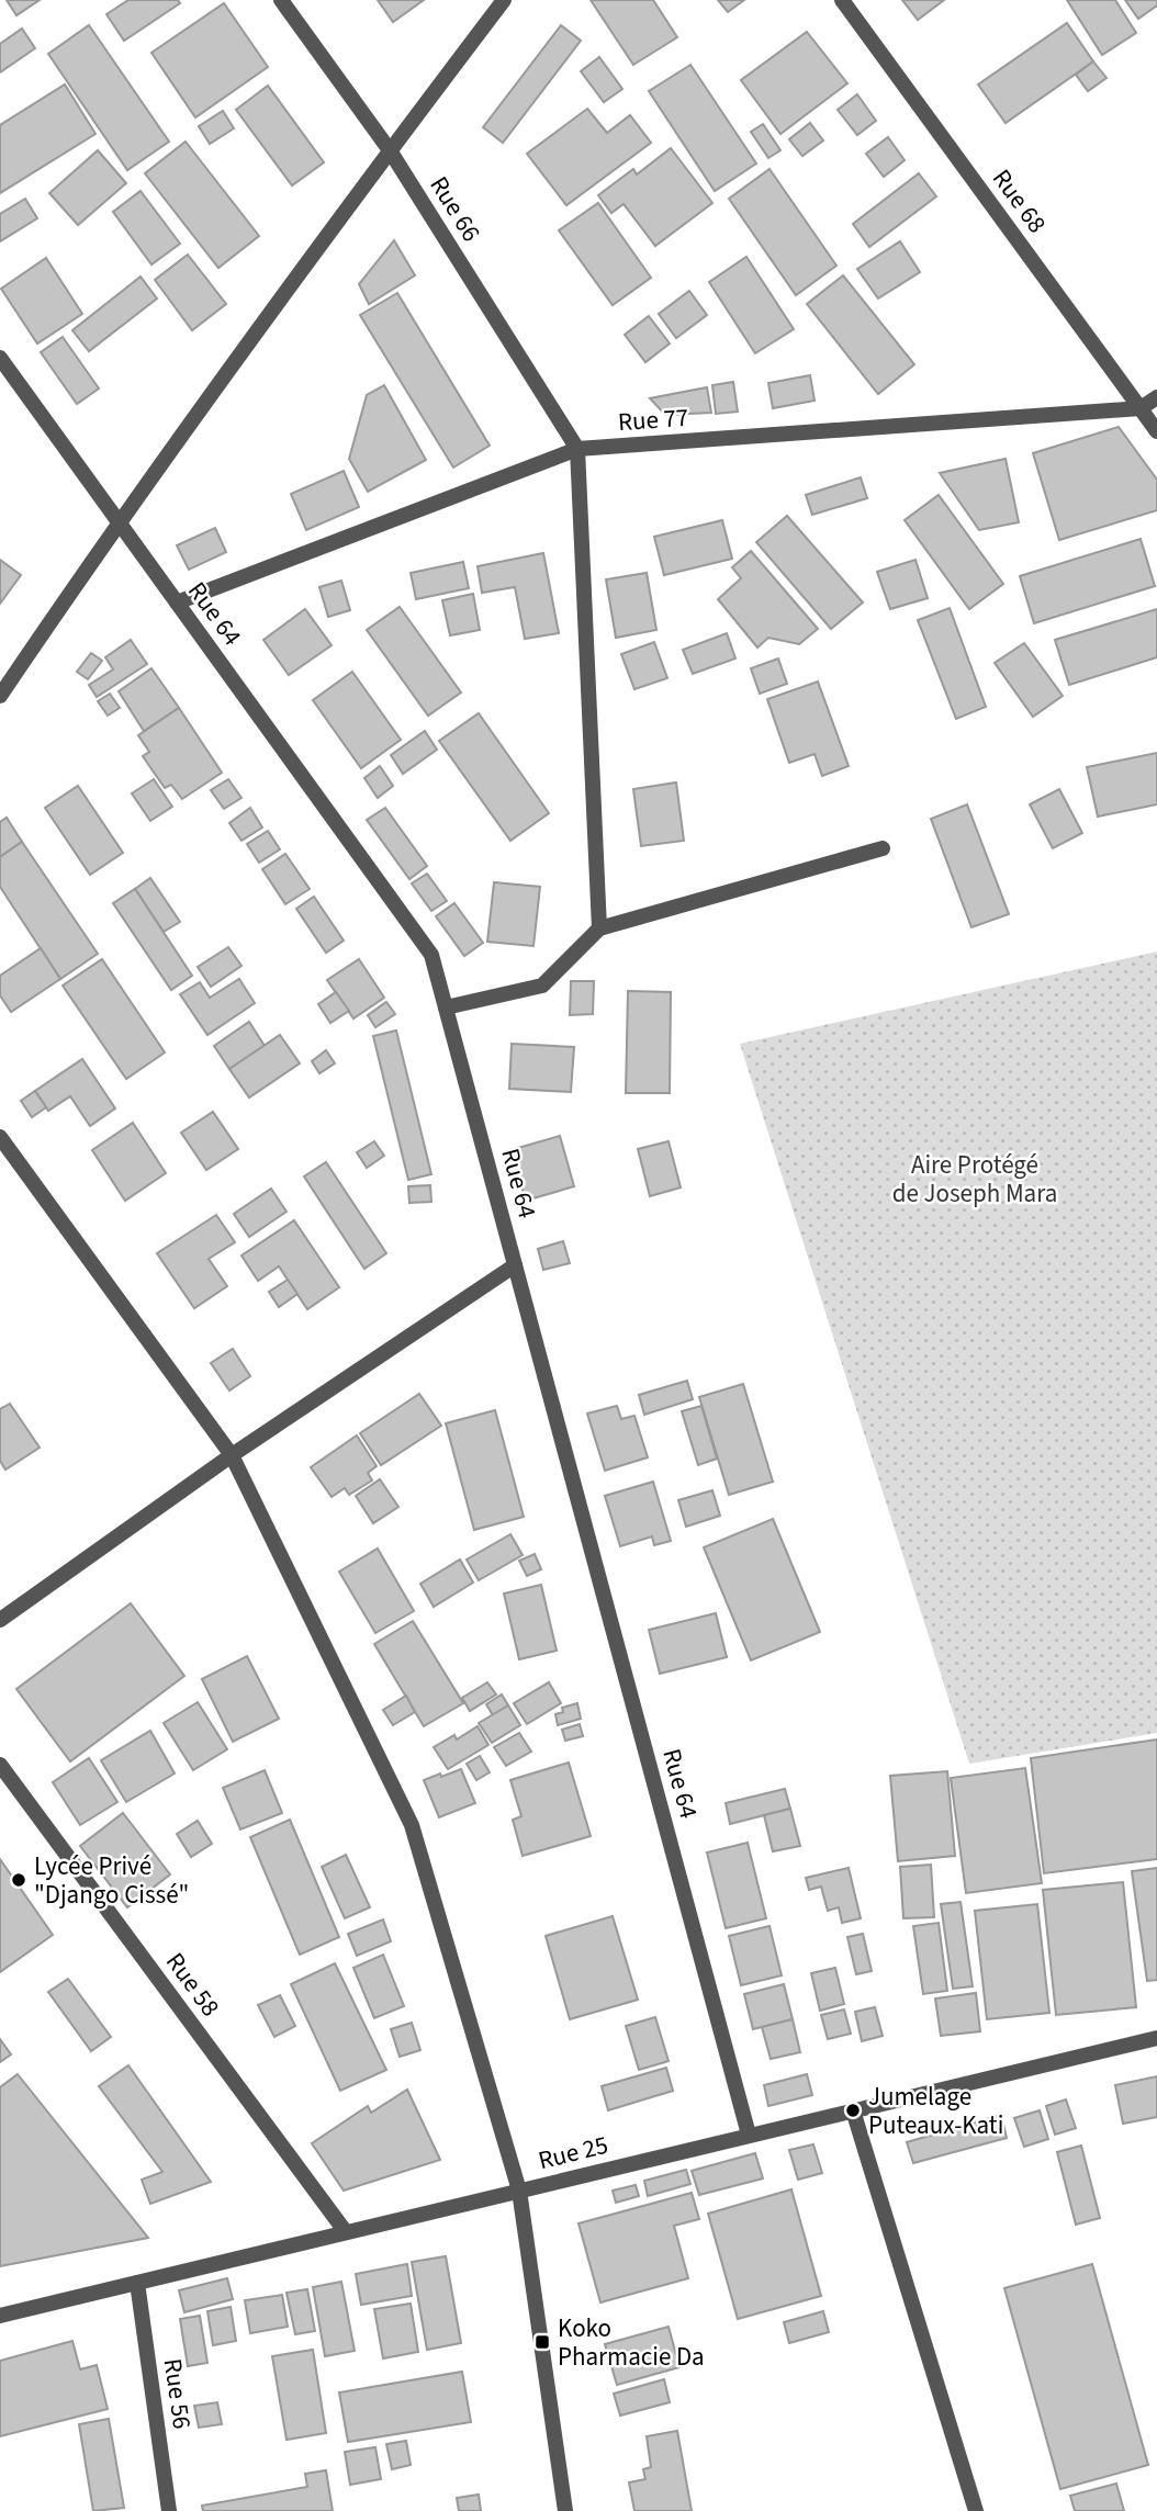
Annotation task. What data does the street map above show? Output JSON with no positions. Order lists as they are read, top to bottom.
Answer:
{
  "streets": {
    "street": [
      "Rue 68",
      "Rue 66",
      "Rue 77",
      "Rue 64",
      "Rue 58",
      "Rue 25",
      "Rue 56"
    ]
  },
  "crossings": [
    ["Rue 68", "Rue 77"],
    ["Rue 66", "Rue 77"],
    ["Rue 77", "Rue 64"],
    ["Rue 64", "Rue 25"],
    ["Rue 58", "Rue 25"],
    ["Rue 25", "Rue 56"]
  ],
  "parks": ["Aire Protégé de Joseph Mara"],
  "places": {
    "other": ["Lycée Privé \"Django Cissé\"", "Jumelage Puteaux-Kati"],
    "transit": ["Koko Pharmacie Da"]
  }
}
